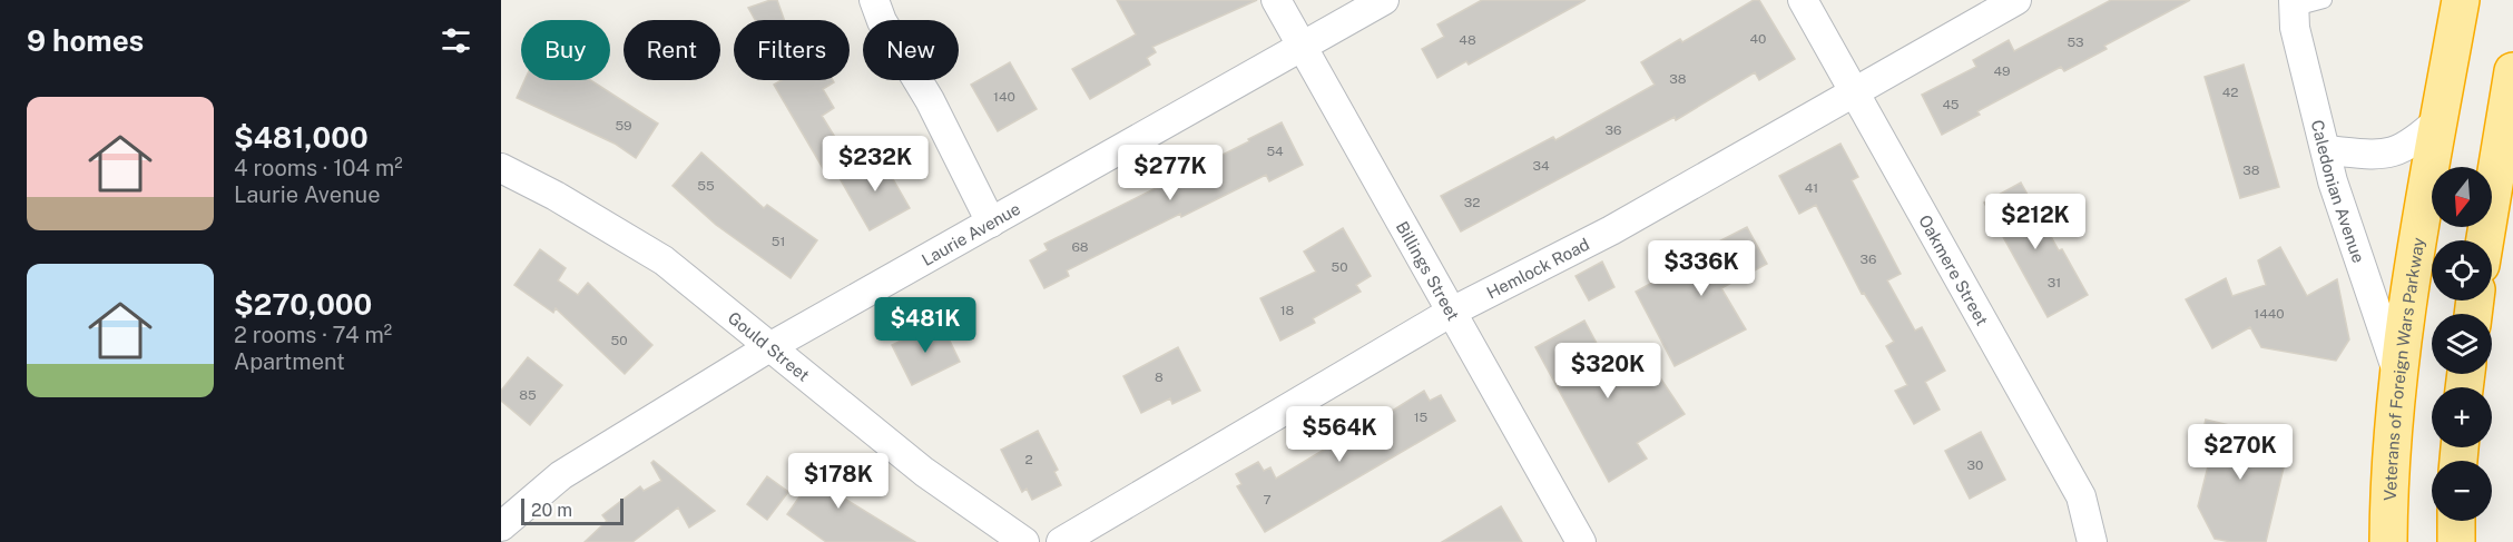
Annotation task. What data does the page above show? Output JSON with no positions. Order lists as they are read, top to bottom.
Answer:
{
  "streets": {
    "highway": ["Veterans of Foreign Wars Parkway"],
    "street": [
      "Caledonian Avenue",
      "Laurie Avenue",
      "Hemlock Road",
      "Oakmere Street",
      "Billings Street",
      "Gould Street"
    ]
  },
  "crossings": [
    ["Caledonian Avenue", "Veterans of Foreign Wars Parkway"],
    ["Laurie Avenue", "Billings Street"],
    ["Laurie Avenue", "Gould Street"],
    ["Hemlock Road", "Oakmere Street"],
    ["Hemlock Road", "Billings Street"]
  ],
  "house_numbers": [
    "40",
    "48",
    "53",
    "49",
    "38",
    "42",
    "140",
    "45",
    "59",
    "36",
    "54",
    "34",
    "38",
    "55",
    "41",
    "32",
    "51",
    "68",
    "36",
    "50",
    "31",
    "18",
    "1440",
    "50",
    "8",
    "85",
    "15",
    "2",
    "30",
    "7"
  ],
  "scale_bar": "20 m",
  "north": "bottom",
  "page": {
    "heading": "9 homes",
    "chip": [
      "Buy",
      "Rent",
      "Filters",
      "New"
    ],
    "list": [
      {
        "name": "$481,000",
        "note": "4 rooms · 104 m² · Laurie Avenue"
      },
      {
        "name": "$270,000",
        "note": "2 rooms · 74 m² · Apartment"
      }
    ],
    "price": [
      "$232K",
      "$277K",
      "$212K",
      "$336K",
      "$481K",
      "$320K",
      "$564K",
      "$270K",
      "$178K"
    ],
    "map_buttons": ["+", "−"],
    "scale": "20 m"
  }
}
